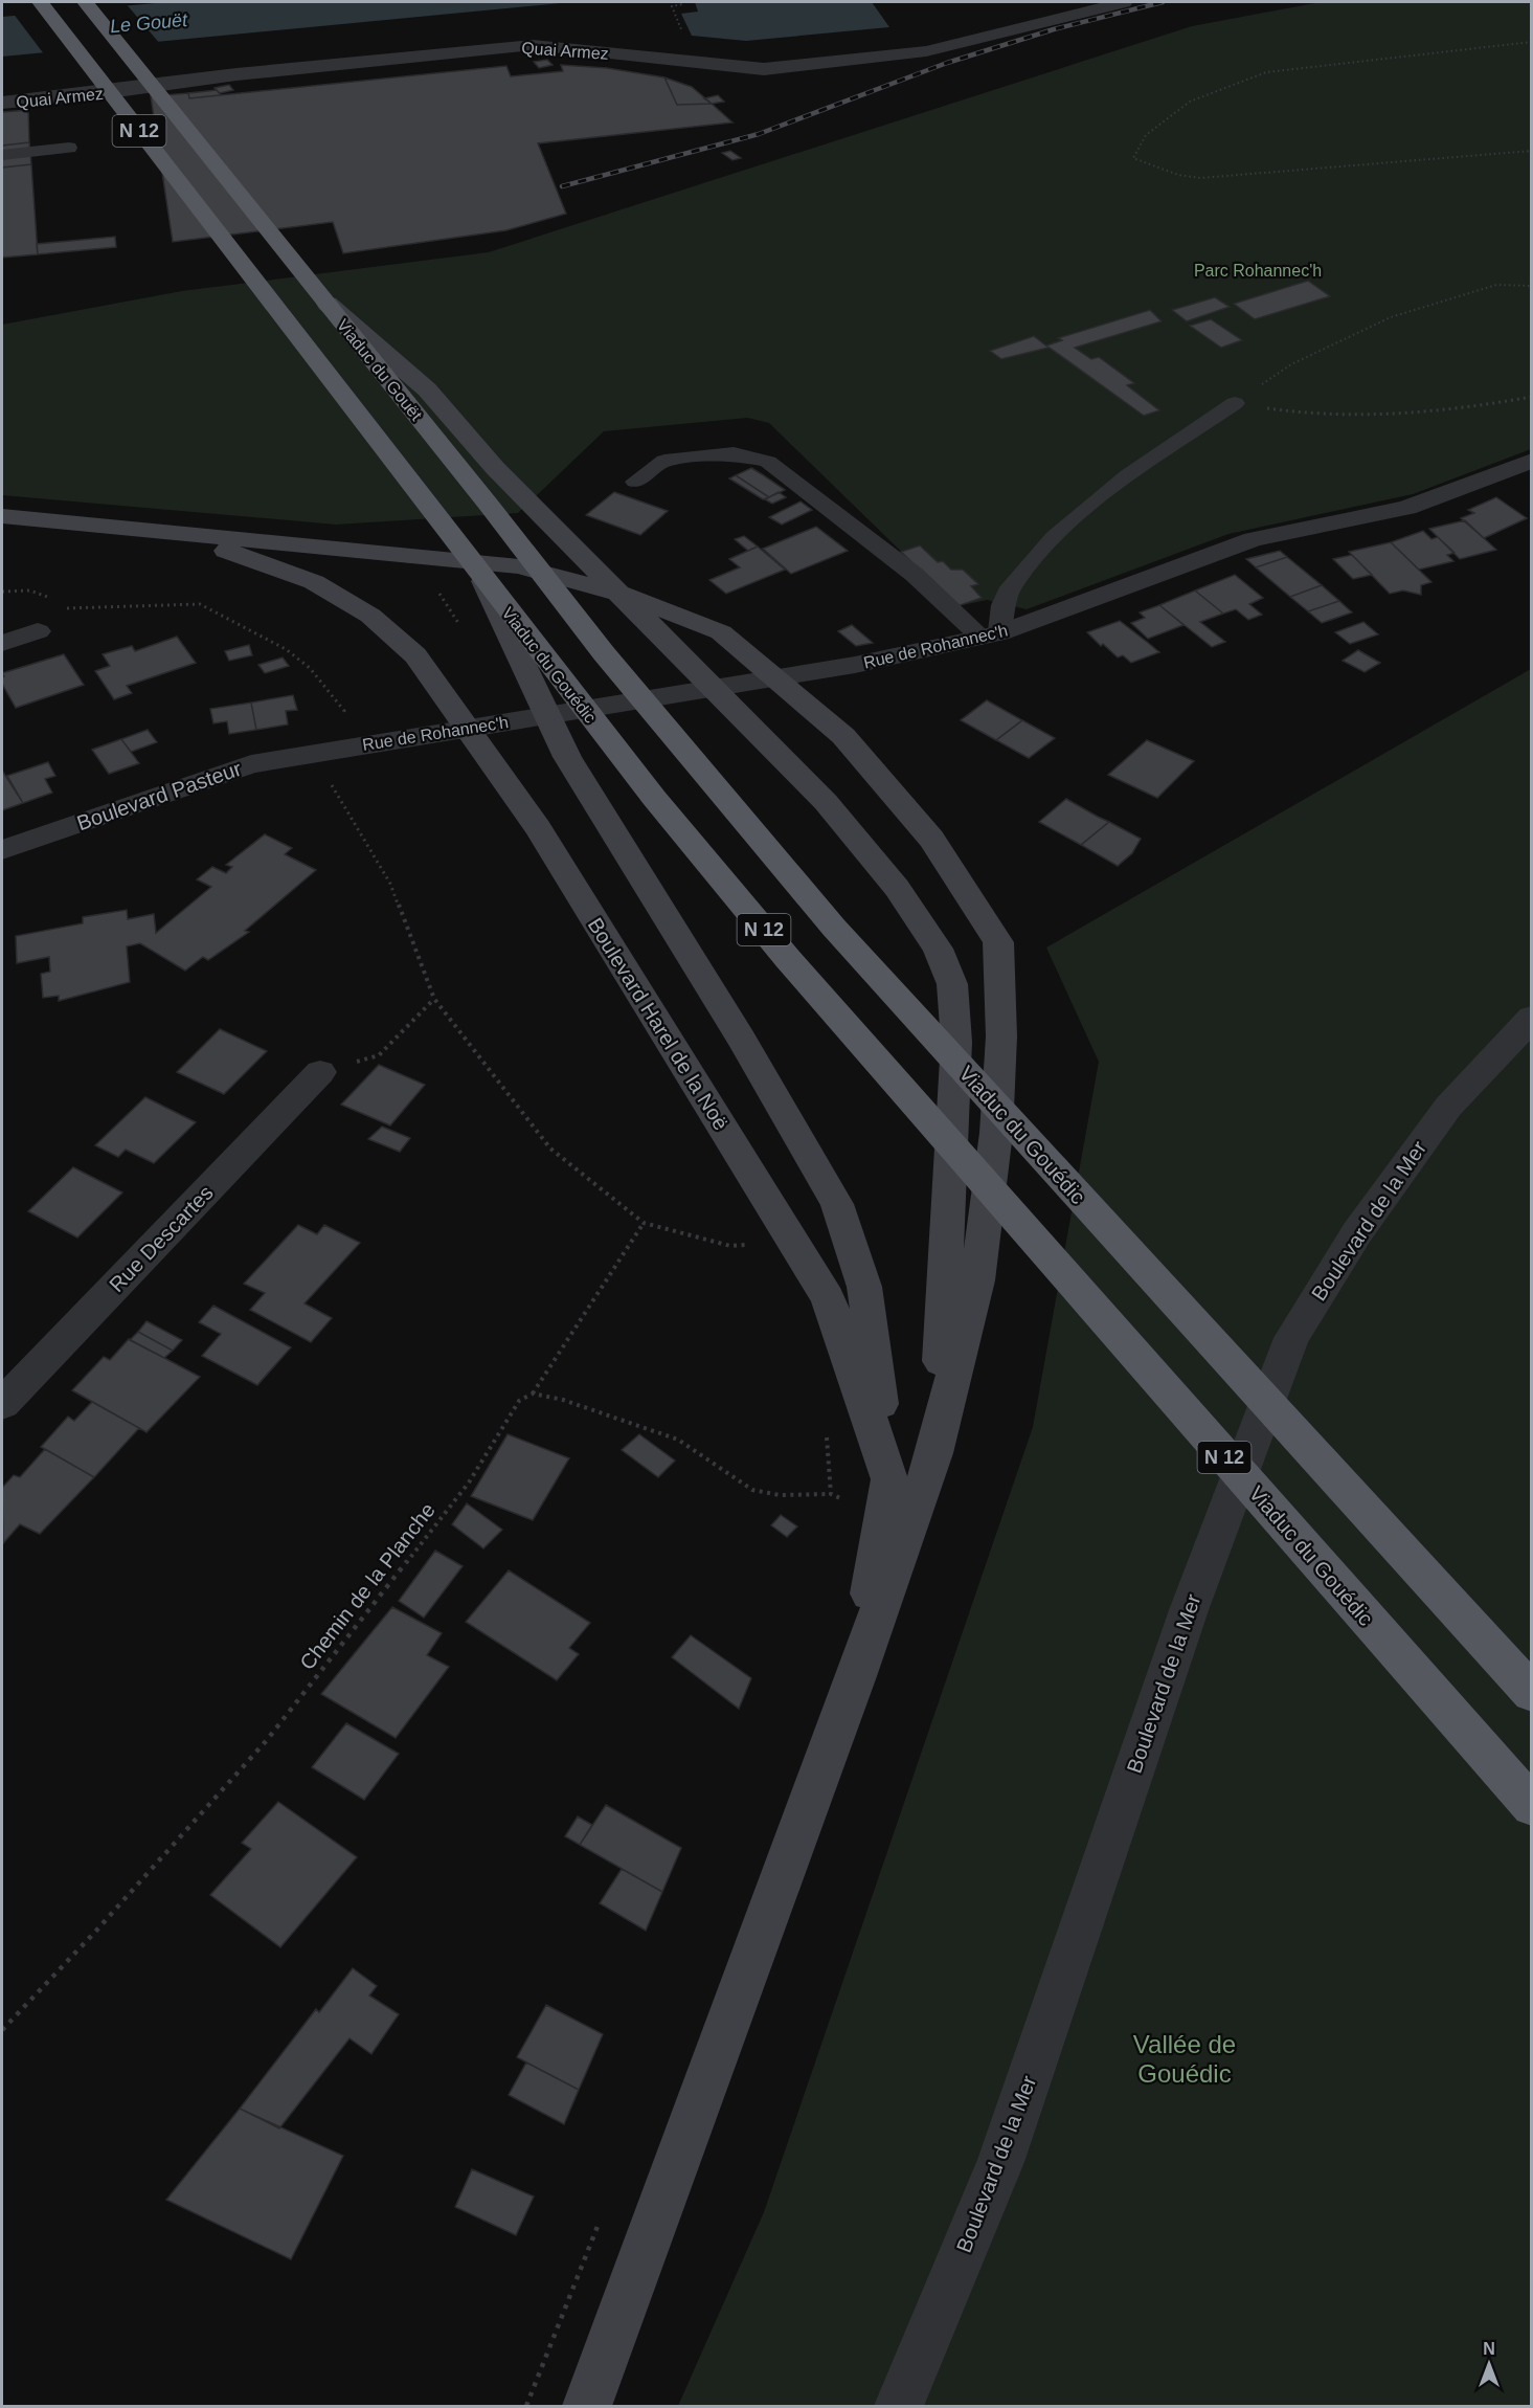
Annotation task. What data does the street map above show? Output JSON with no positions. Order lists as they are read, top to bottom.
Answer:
{
  "streets": {
    "highway": ["N 12", "Viaduc du Gouët", "Viaduc du Gouédic"],
    "main road": ["Boulevard Harel de la Noë"],
    "street": [
      "Quai Armez",
      "Rue de Rohannec'h",
      "Boulevard Pasteur",
      "Boulevard de la Mer",
      "Rue Descartes"
    ],
    "path": ["Chemin de la Planche"]
  },
  "crossings": [
    ["N 12", "Viaduc du Gouédic"],
    ["Viaduc du Gouët", "Viaduc du Gouédic"],
    ["Rue de Rohannec'h", "Boulevard Pasteur"]
  ],
  "water": ["Le Gouët"],
  "parks": ["Parc Rohannec'h", "Vallée de Gouédic"],
  "north": "top"
}
